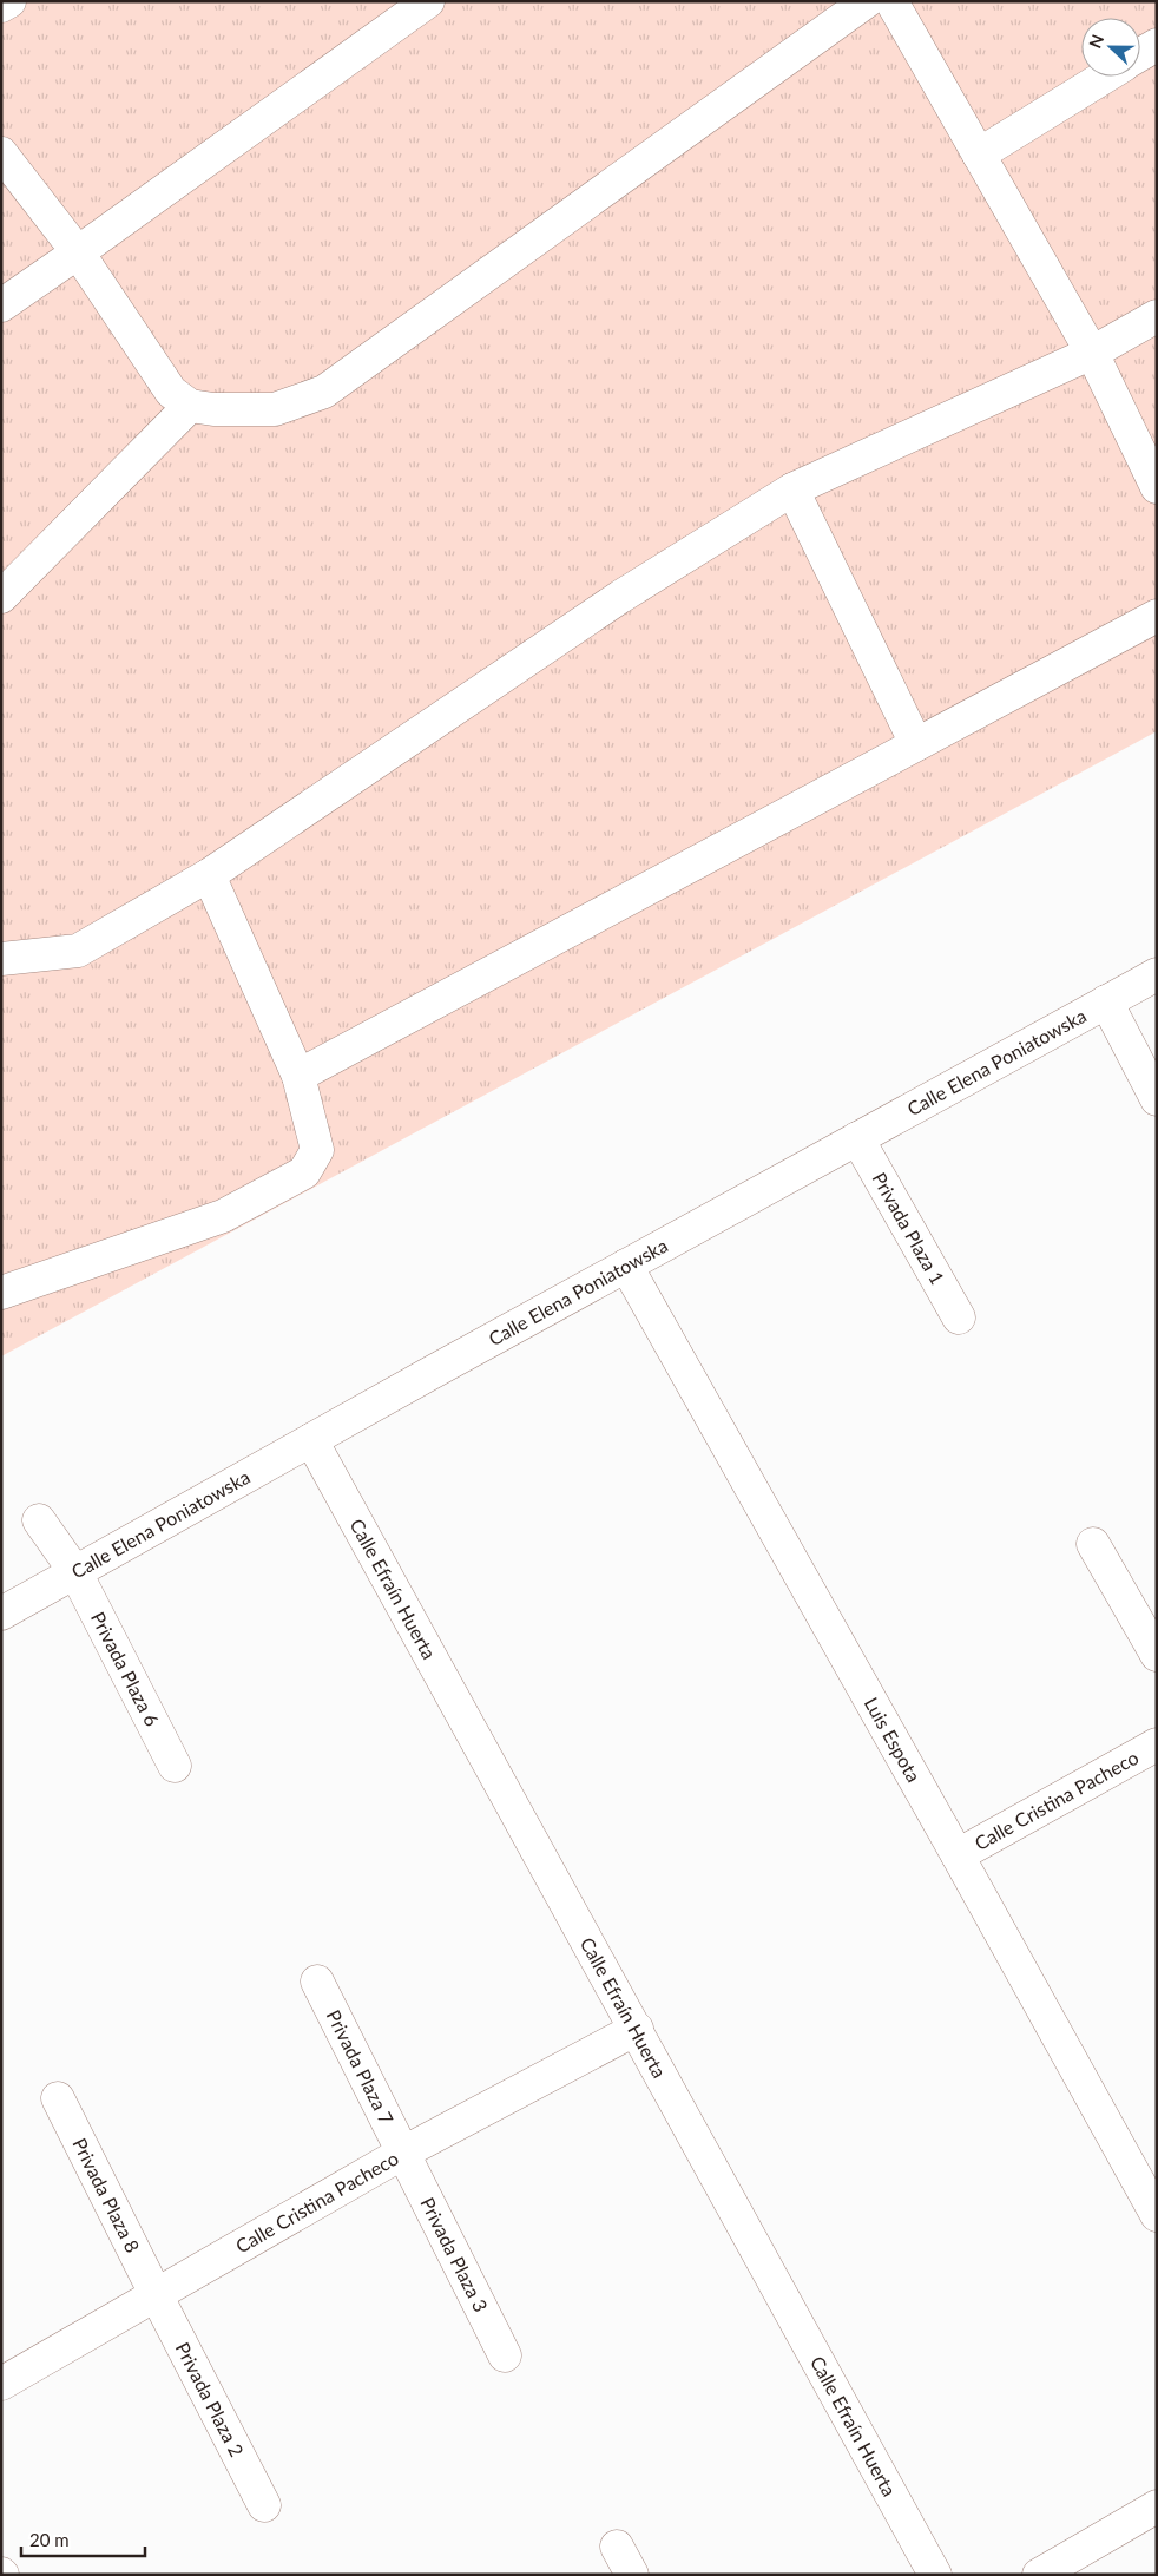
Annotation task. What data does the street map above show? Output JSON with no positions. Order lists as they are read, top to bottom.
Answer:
{
  "streets": {
    "street": [
      "Calle Elena Poniatowska",
      "Privada Plaza 1",
      "Calle Efraín Huerta",
      "Privada Plaza 6",
      "Luis Espota",
      "Calle Cristina Pacheco",
      "Privada Plaza 7",
      "Privada Plaza 8",
      "Privada Plaza 3",
      "Privada Plaza 2"
    ]
  },
  "crossings": [
    ["Calle Elena Poniatowska", "Privada Plaza 1"],
    ["Calle Elena Poniatowska", "Calle Efraín Huerta"],
    ["Calle Elena Poniatowska", "Privada Plaza 6"],
    ["Calle Elena Poniatowska", "Luis Espota"],
    ["Calle Efraín Huerta", "Calle Cristina Pacheco"],
    ["Luis Espota", "Calle Cristina Pacheco"],
    ["Calle Cristina Pacheco", "Privada Plaza 7"],
    ["Calle Cristina Pacheco", "Privada Plaza 8"],
    ["Calle Cristina Pacheco", "Privada Plaza 3"],
    ["Calle Cristina Pacheco", "Privada Plaza 2"],
    ["Privada Plaza 7", "Privada Plaza 3"],
    ["Privada Plaza 8", "Privada Plaza 2"]
  ],
  "scale_bar": "20 m",
  "north": "left"
}
